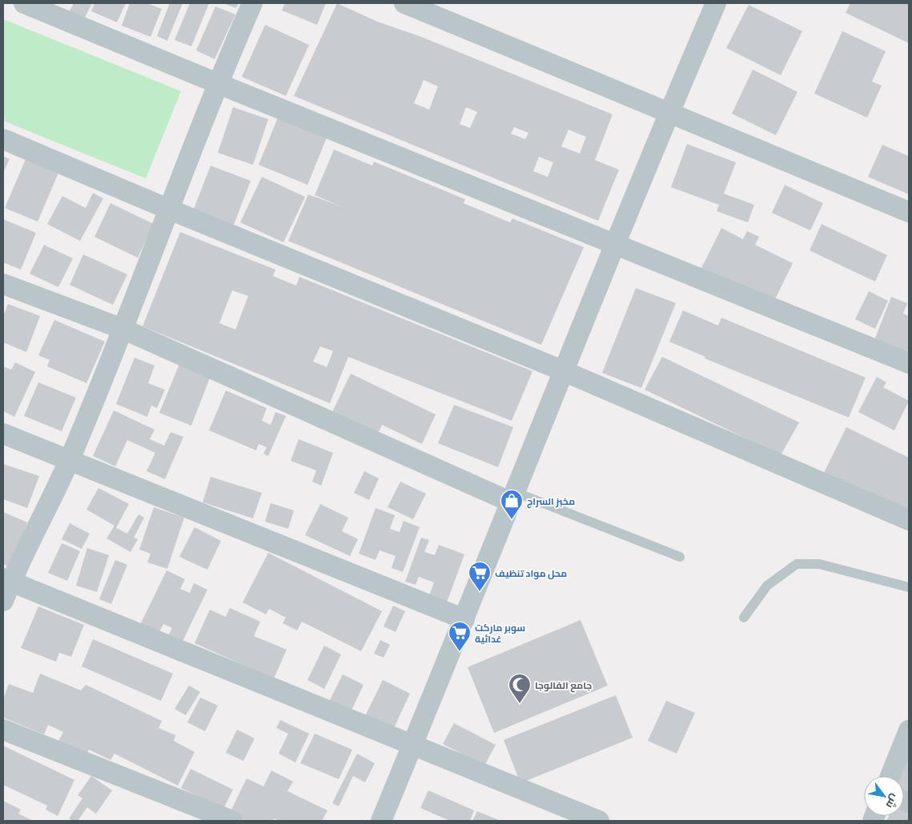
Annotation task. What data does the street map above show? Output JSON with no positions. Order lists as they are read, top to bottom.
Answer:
{
  "places": {
    "shop": ["مخبز السراج"],
    "supermarket": ["محل مواد تنظيف", "سوبر ماركت غدائية"],
    "mosque": ["جامع الفالوجا"]
  },
  "north": "bottom right"
}
